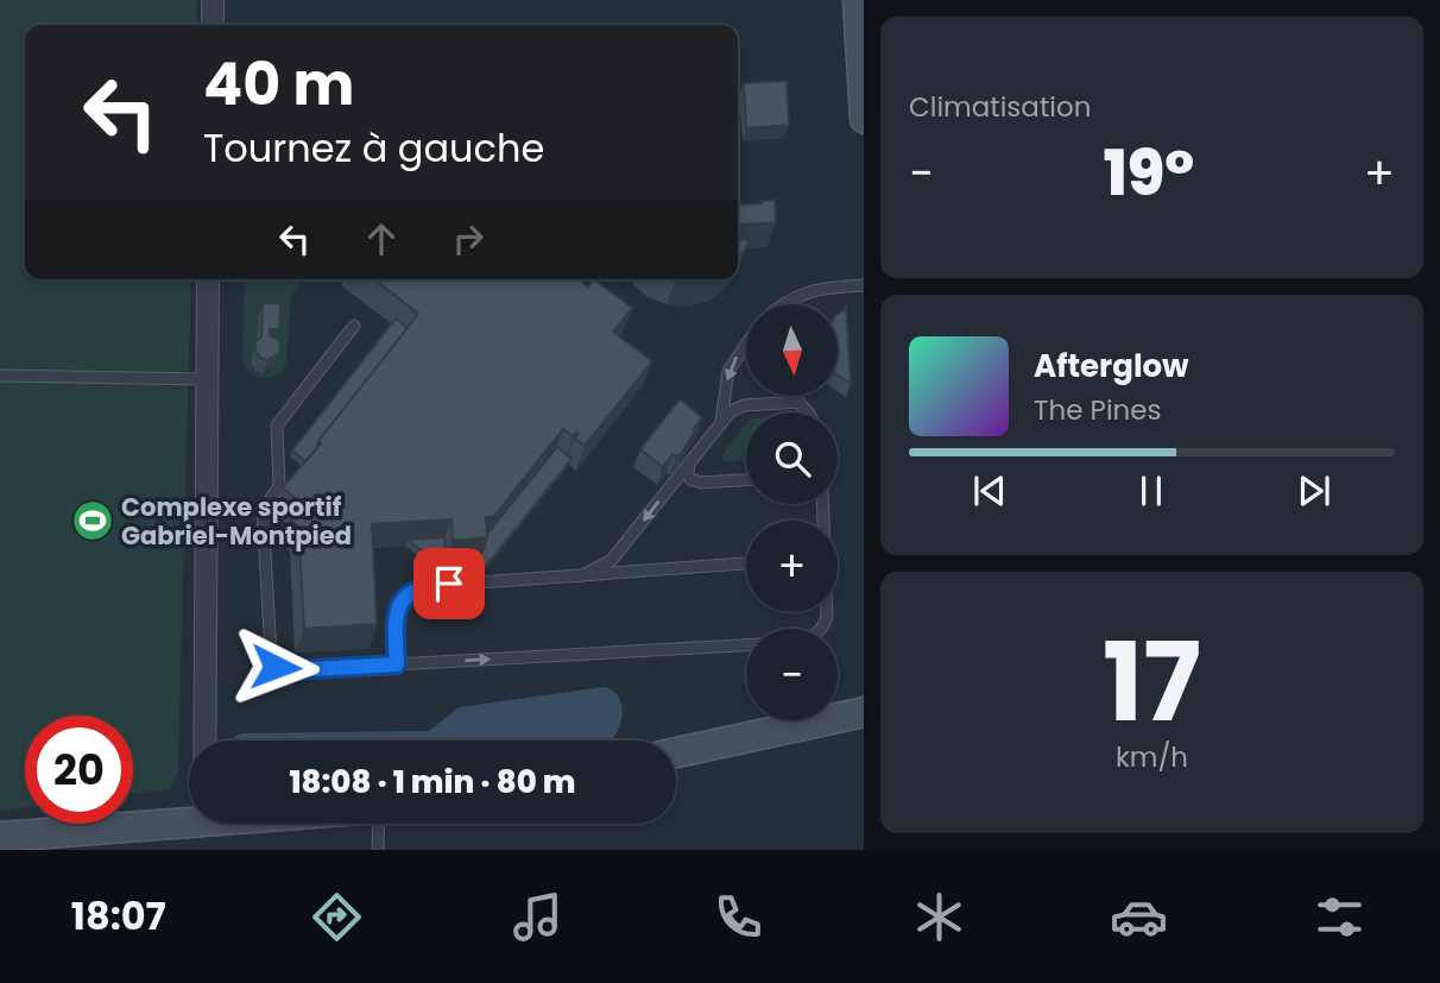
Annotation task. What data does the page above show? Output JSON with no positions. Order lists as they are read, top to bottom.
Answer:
{
  "places": {
    "sports": ["Complexe sportif Gabriel-Montpied"]
  },
  "north": "bottom",
  "page": {
    "tile": [
      "Climatisation",
      ["17", "km/h"]
    ],
    "turn": ["40 m", "Tournez à gauche"],
    "heat": ["−", "19°", "+"],
    "map_buttons": ["+", "−"],
    "song": ["Afterglow", "The Pines"],
    "limit": "20",
    "trip": "18:08 · 1 min · 80 m",
    "tabs": "18:07"
  }
}
